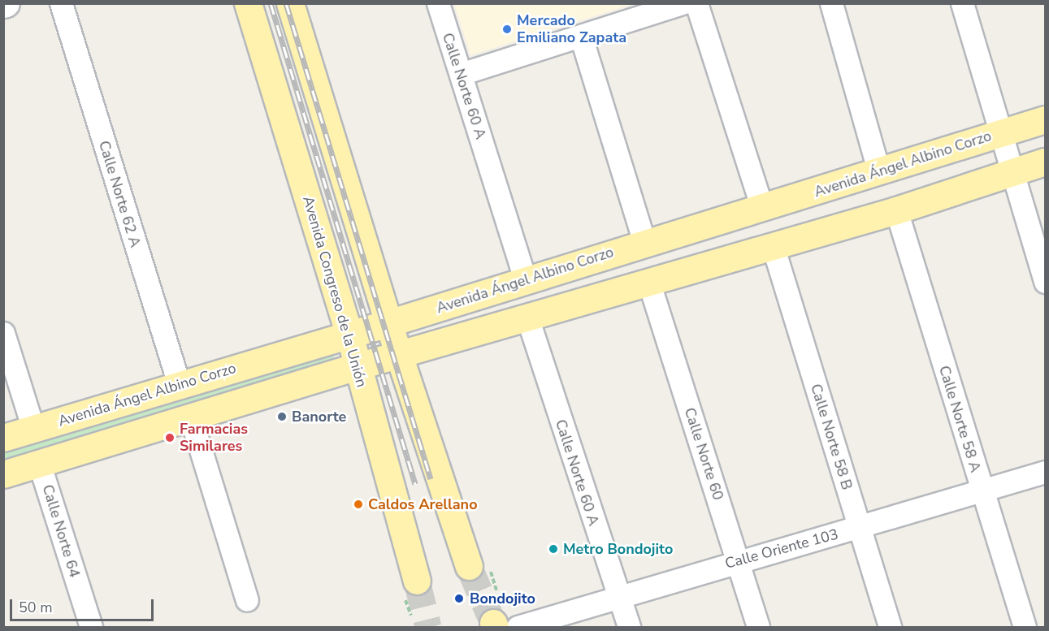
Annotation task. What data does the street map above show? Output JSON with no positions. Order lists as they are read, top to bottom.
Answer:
{
  "streets": {
    "main road": ["Avenida Ángel Albino Corzo", "Avenida Congreso de la Unión"],
    "street": [
      "Calle Norte 60 A",
      "Calle Norte 62 A",
      "Calle Norte 58 A",
      "Calle Norte 58 B",
      "Calle Norte 60",
      "Calle Norte 64",
      "Calle Oriente 103"
    ]
  },
  "crossings": [
    ["Calle Norte 60 A", "Avenida Ángel Albino Corzo"],
    ["Calle Norte 60 A", "Calle Oriente 103"],
    ["Avenida Ángel Albino Corzo", "Calle Norte 62 A"],
    ["Avenida Ángel Albino Corzo", "Avenida Congreso de la Unión"],
    ["Calle Norte 58 A", "Calle Oriente 103"],
    ["Calle Norte 58 B", "Calle Oriente 103"],
    ["Calle Norte 60", "Calle Oriente 103"]
  ],
  "places": [
    "Mercado Emiliano Zapata",
    "Banorte",
    "Farmacias Similares",
    "Caldos Arellano",
    "Metro Bondojito",
    "Bondojito"
  ],
  "scale_bar": "50 m"
}
